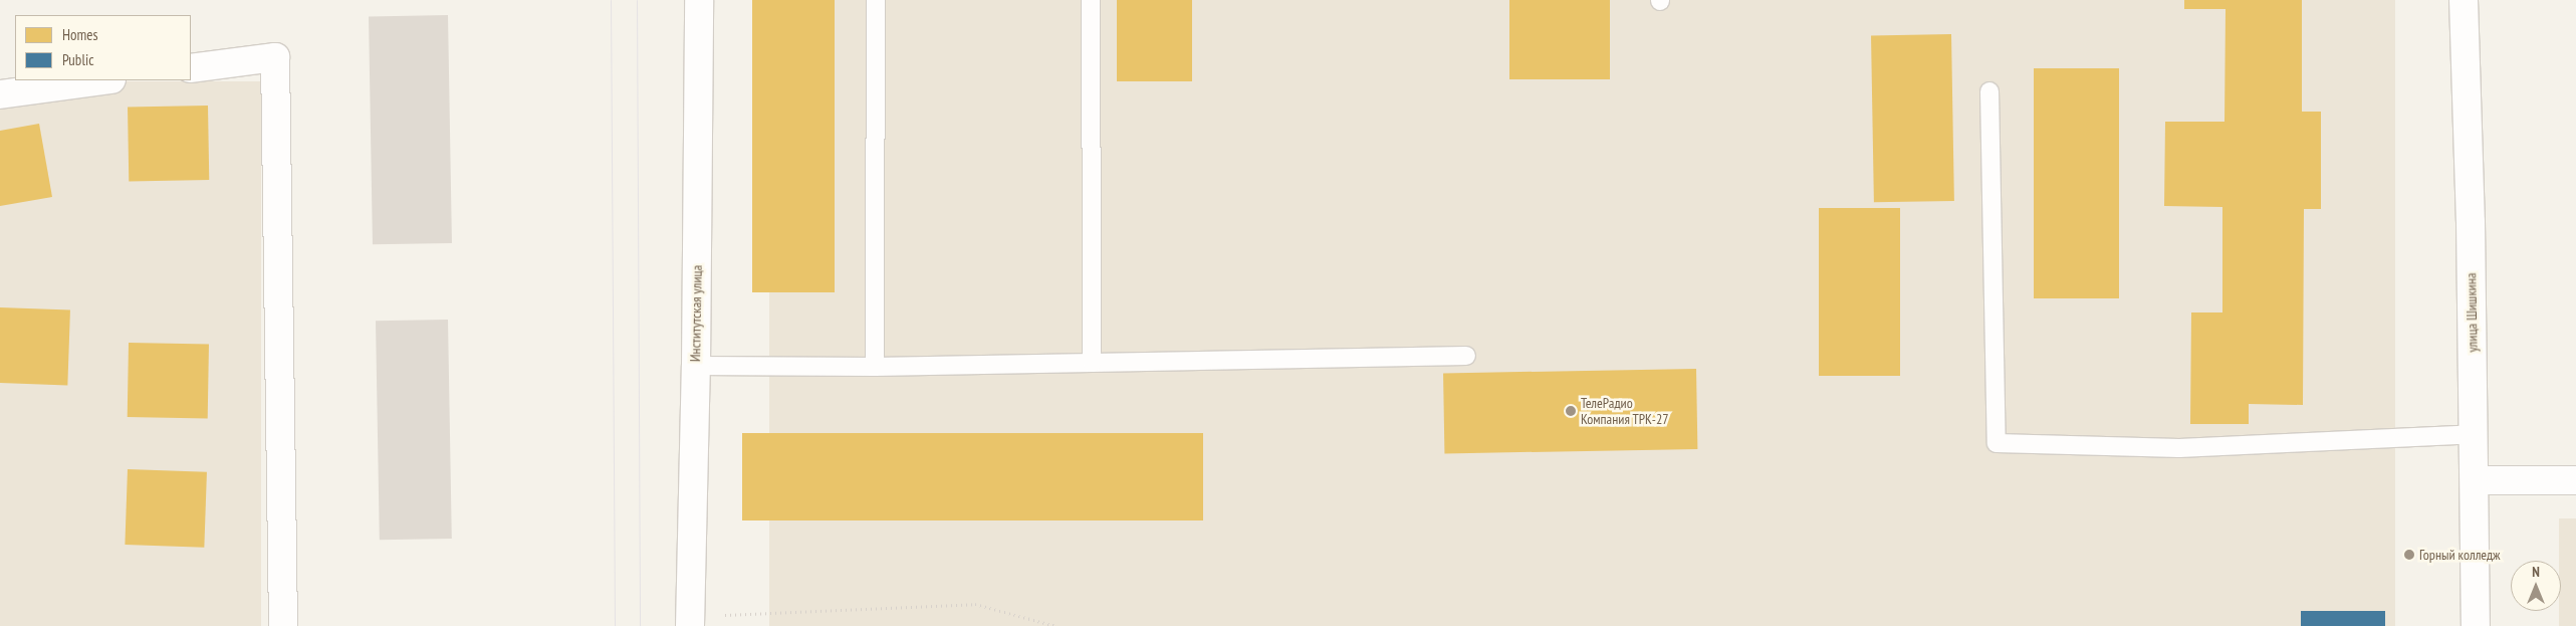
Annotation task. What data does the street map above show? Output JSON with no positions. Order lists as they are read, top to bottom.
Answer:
{
  "streets": {
    "main road": ["улица Шишкина", "Институтская улица"]
  },
  "places": ["ТелеРадио Компания ТРК-27", "Горный колледж"],
  "legend": ["Homes", "Public"],
  "north": "top"
}
